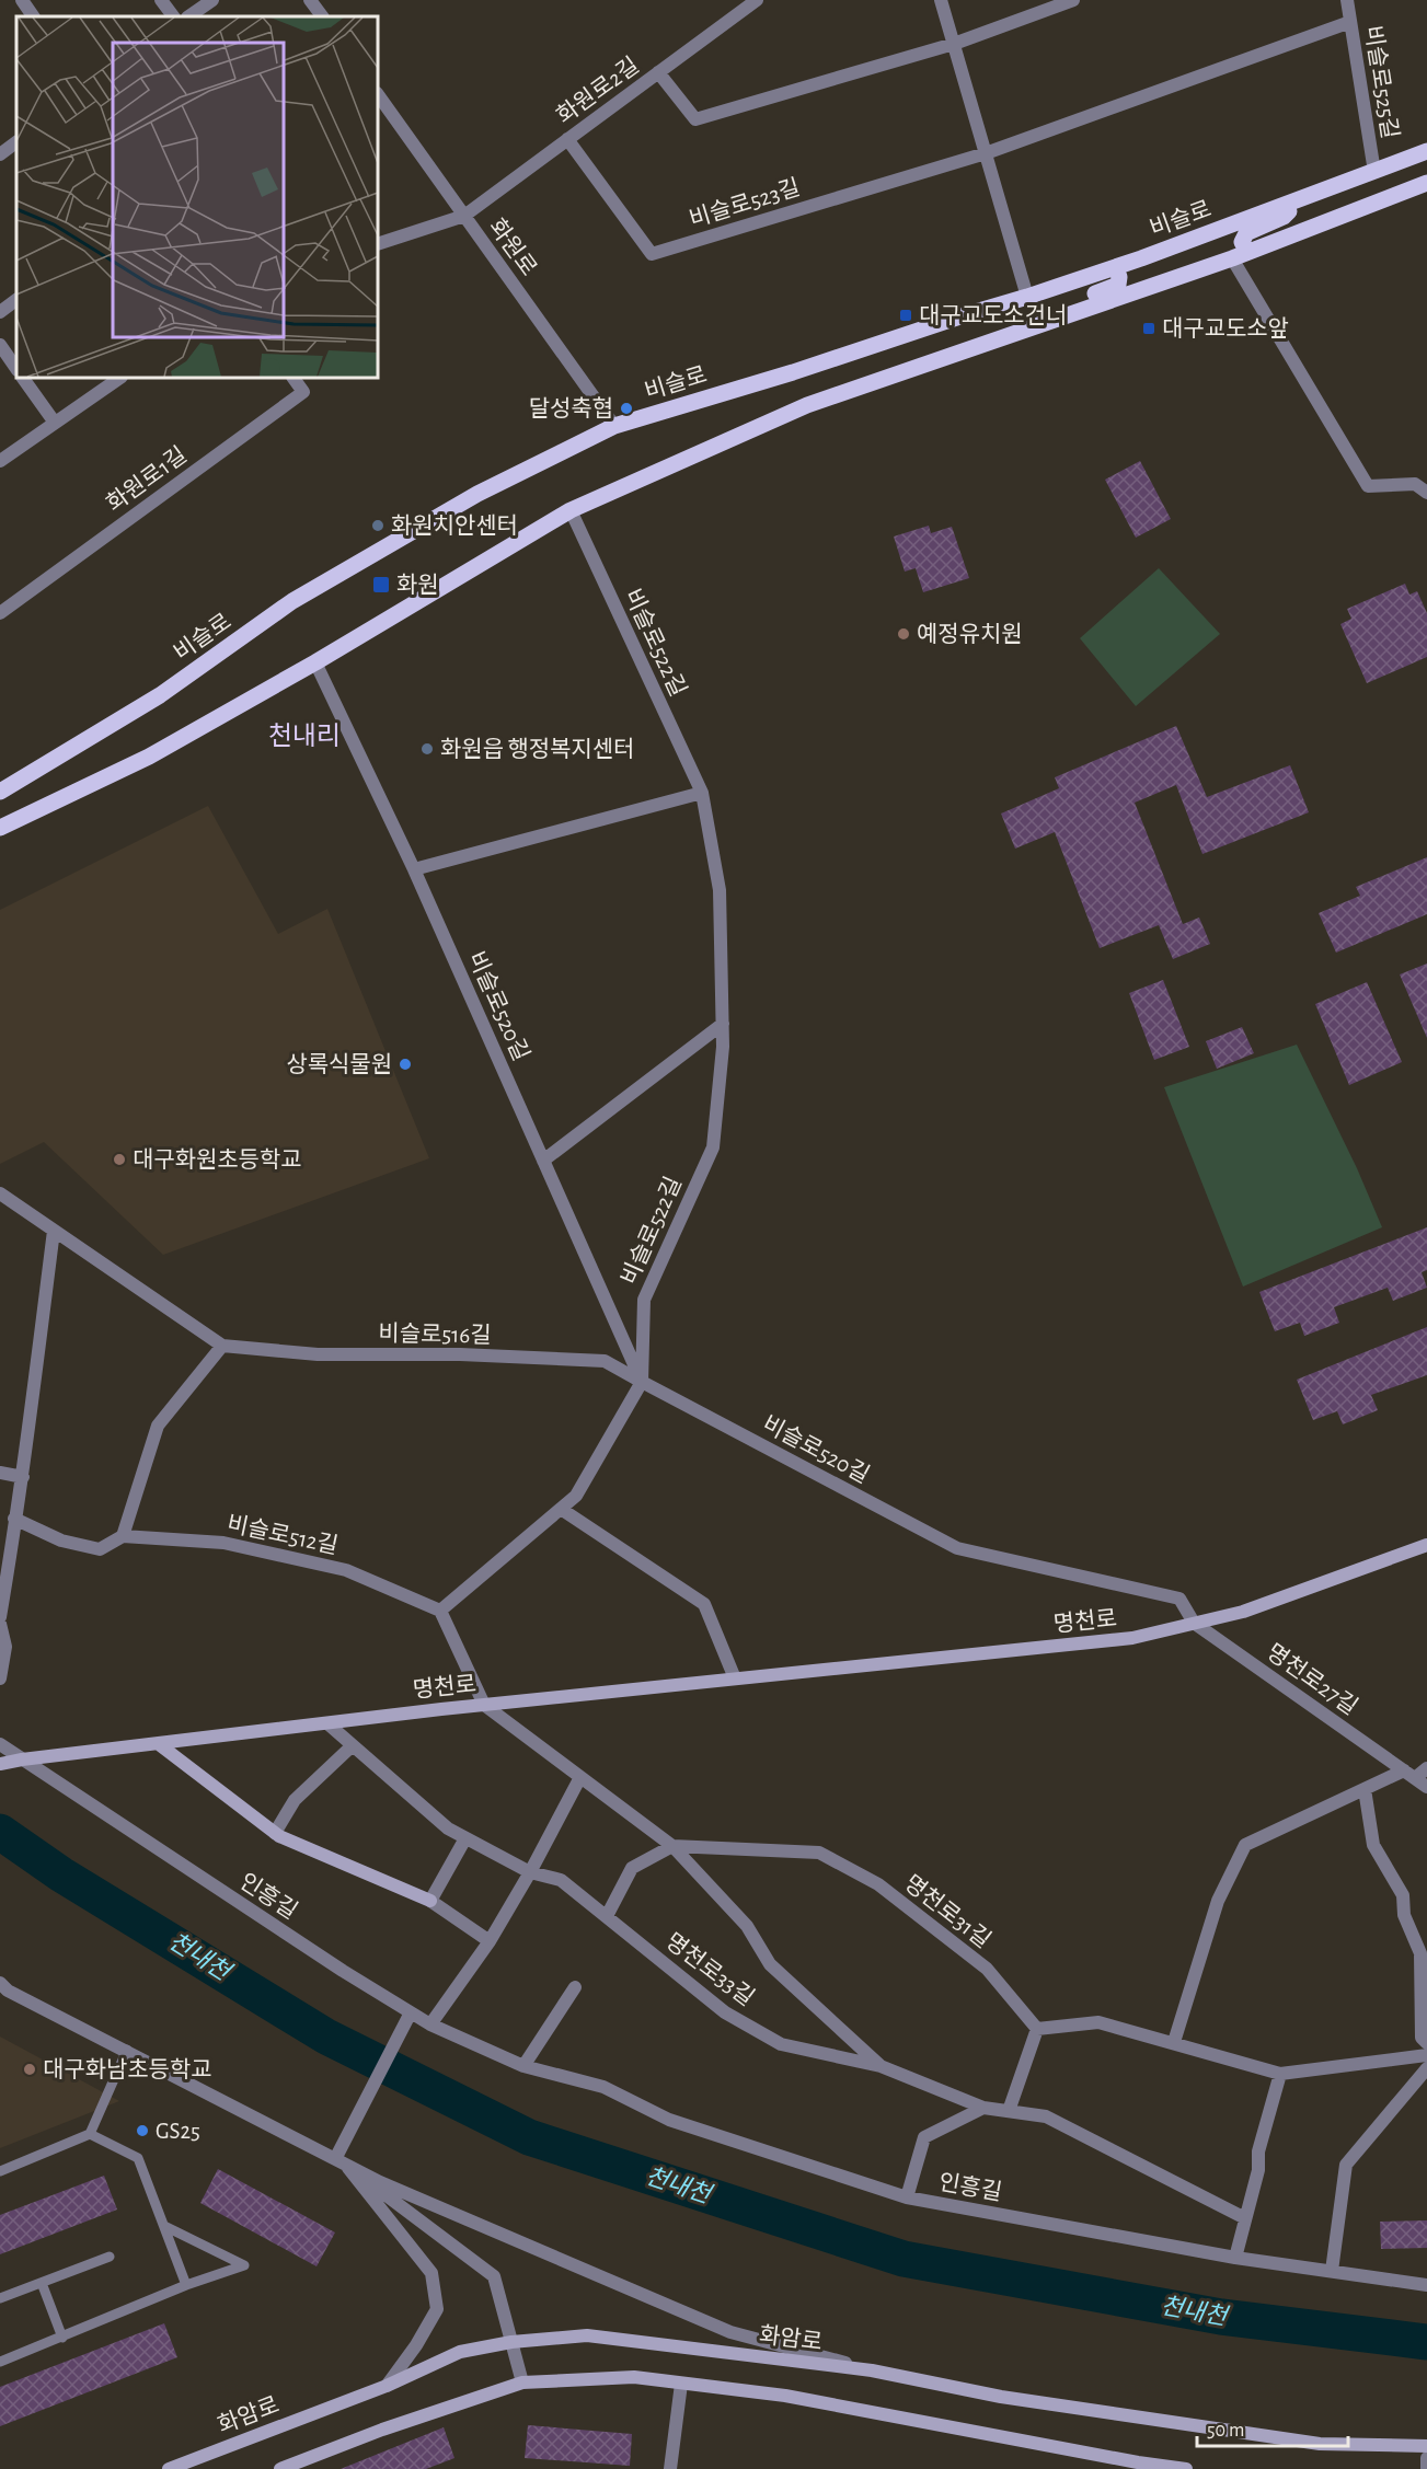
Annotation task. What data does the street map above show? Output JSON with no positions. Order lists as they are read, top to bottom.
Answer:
{
  "streets": {
    "main road": ["비슬로", "명천로", "화암로"],
    "street": [
      "비슬로525길",
      "화원로2길",
      "비슬로523길",
      "화원로",
      "화원로1길",
      "비슬로522길",
      "비슬로520길",
      "비슬로516길",
      "비슬로512길",
      "명천로27길",
      "인흥길",
      "명천로31길",
      "명천로33길"
    ]
  },
  "crossings": [
    ["비슬로525길", "비슬로523길"],
    ["비슬로525길", "비슬로"],
    ["화원로2길", "비슬로523길"],
    ["화원로2길", "화원로"],
    ["비슬로", "화원로"],
    ["비슬로522길", "비슬로520길"],
    ["비슬로522길", "비슬로516길"],
    ["비슬로522길", "비슬로512길"],
    ["비슬로520길", "비슬로516길"],
    ["비슬로520길", "명천로"],
    ["비슬로520길", "명천로27길"],
    ["명천로", "명천로27길"],
    ["명천로", "인흥길"],
    ["명천로", "명천로33길"],
    ["명천로31길", "명천로33길"]
  ],
  "districts": ["천내리"],
  "water": ["천내천"],
  "places": {
    "transit": ["대구교도소건너", "대구교도소앞", "화원"],
    "other": [
      "달성축협",
      "화원치안센터",
      "예정유치원",
      "화원읍 행정복지센터",
      "상록식물원",
      "대구화원초등학교",
      "대구화남초등학교",
      "GS25"
    ]
  },
  "scale_bar": "50 m"
}
